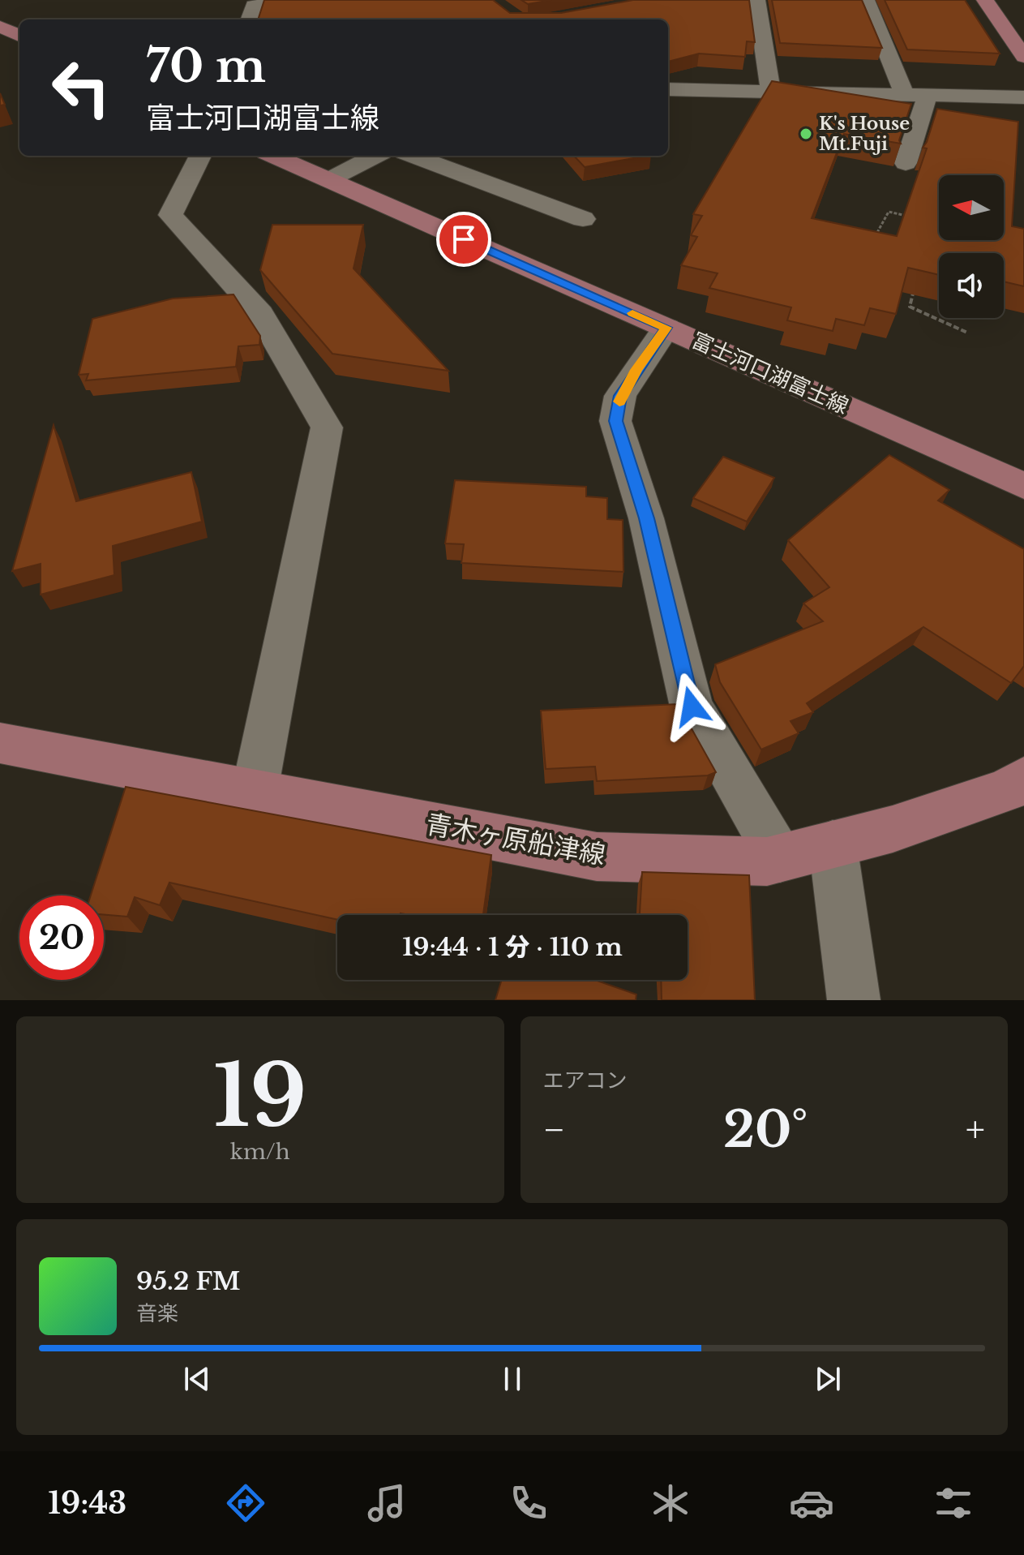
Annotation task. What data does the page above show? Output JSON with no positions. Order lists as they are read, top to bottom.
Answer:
{
  "streets": {
    "main road": ["富士河口湖富士線", "青木ヶ原船津線"]
  },
  "places": ["K's House Mt.Fuji"],
  "north": "left",
  "page": {
    "turn": ["70 m", "富士河口湖富士線"],
    "limit": "20",
    "trip": "19:44 · 1 分 · 110 m",
    "tile": [
      ["19", "km/h"],
      "エアコン"
    ],
    "heat": ["−", "20°", "+"],
    "song": ["95.2 FM", "音楽"],
    "tabs": "19:43"
  }
}
